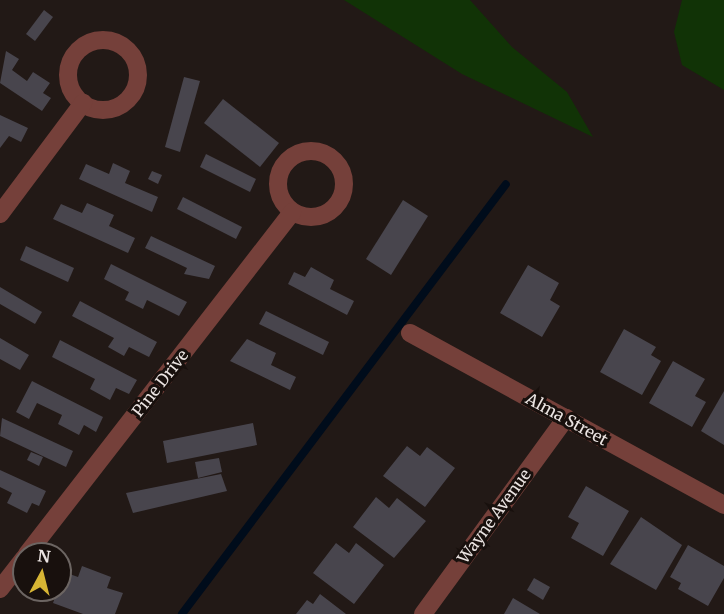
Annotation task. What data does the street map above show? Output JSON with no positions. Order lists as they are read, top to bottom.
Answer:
{
  "streets": {
    "street": ["Pine Drive", "Alma Street", "Wayne Avenue"]
  },
  "crossings": [
    ["Alma Street", "Wayne Avenue"]
  ],
  "north": "top"
}
